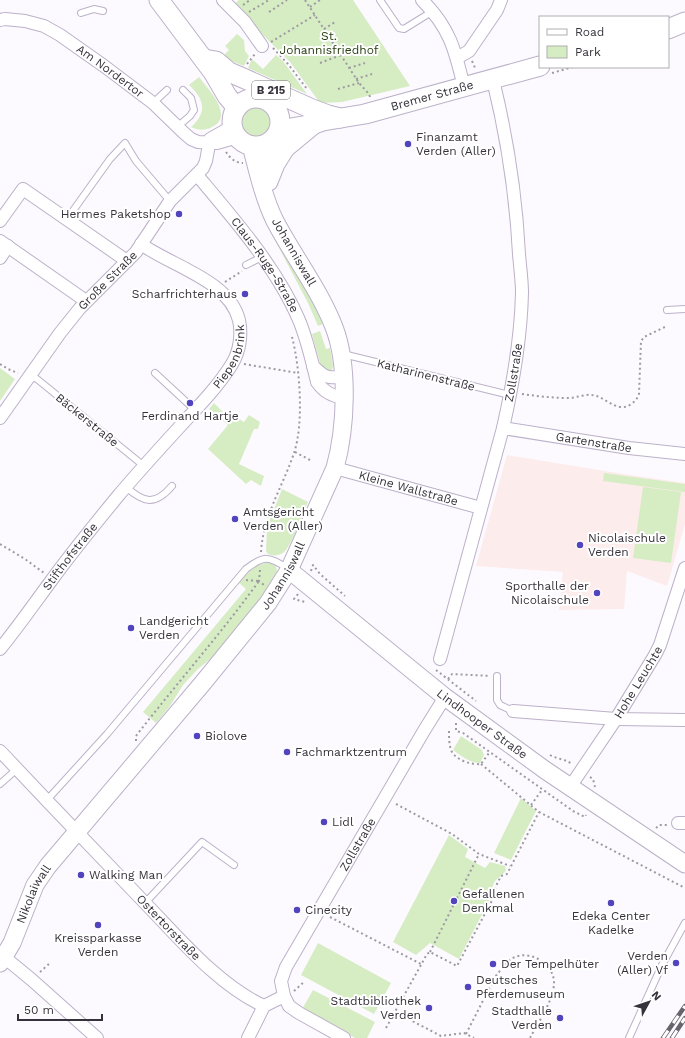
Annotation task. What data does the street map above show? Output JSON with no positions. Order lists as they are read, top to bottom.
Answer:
{
  "streets": {
    "main road": [
      "B 215",
      "Bremer Straße",
      "Johanniswall",
      "Lindhooper Straße",
      "Nikolaiwall"
    ],
    "street": [
      "Am Nordertor",
      "Claus-Ruge-Straße",
      "Große Straße",
      "Piepenbrink",
      "Zollstraße",
      "Gartenstraße",
      "Kleine Wallstraße",
      "Stifthofstraße",
      "Hohe Leuchte",
      "Ostertorstraße"
    ],
    "lane": ["Katharinenstraße", "Bäckerstraße"]
  },
  "crossings": [
    ["Am Nordertor", "Große Straße"],
    ["B 215", "Bremer Straße"],
    ["B 215", "Johanniswall"],
    ["Bremer Straße", "Zollstraße"],
    ["Johanniswall", "Claus-Ruge-Straße"],
    ["Johanniswall", "Katharinenstraße"],
    ["Johanniswall", "Kleine Wallstraße"],
    ["Johanniswall", "Lindhooper Straße"],
    ["Johanniswall", "Nikolaiwall"],
    ["Johanniswall", "Ostertorstraße"],
    ["Claus-Ruge-Straße", "Große Straße"],
    ["Große Straße", "Piepenbrink"],
    ["Große Straße", "Bäckerstraße"],
    ["Piepenbrink", "Bäckerstraße"],
    ["Piepenbrink", "Stifthofstraße"],
    ["Zollstraße", "Katharinenstraße"],
    ["Zollstraße", "Gartenstraße"],
    ["Zollstraße", "Kleine Wallstraße"],
    ["Zollstraße", "Lindhooper Straße"],
    ["Bäckerstraße", "Stifthofstraße"],
    ["Hohe Leuchte", "Lindhooper Straße"],
    ["Nikolaiwall", "Ostertorstraße"]
  ],
  "parks": ["St. Johannisfriedhof"],
  "places": [
    "Finanzamt Verden (Aller)",
    "Hermes Paketshop",
    "Scharfrichterhaus",
    "Ferdinand Hartje",
    "Amtsgericht Verden (Aller)",
    "Nicolaischule Verden",
    "Sporthalle der Nicolaischule",
    "Landgericht Verden",
    "Biolove",
    "Fachmarktzentrum",
    "Lidl",
    "Walking Man",
    "Gefallenen Denkmal",
    "Edeka Center Kadelke",
    "Cinecity",
    "Kreissparkasse Verden",
    "Verden (Aller) Vf",
    "Der Tempelhüter",
    "Deutsches Pferdemuseum",
    "Stadtbibliothek Verden",
    "Stadthalle Verden"
  ],
  "legend": ["Road", "Park"],
  "scale_bar": "50 m",
  "north": "top right"
}
